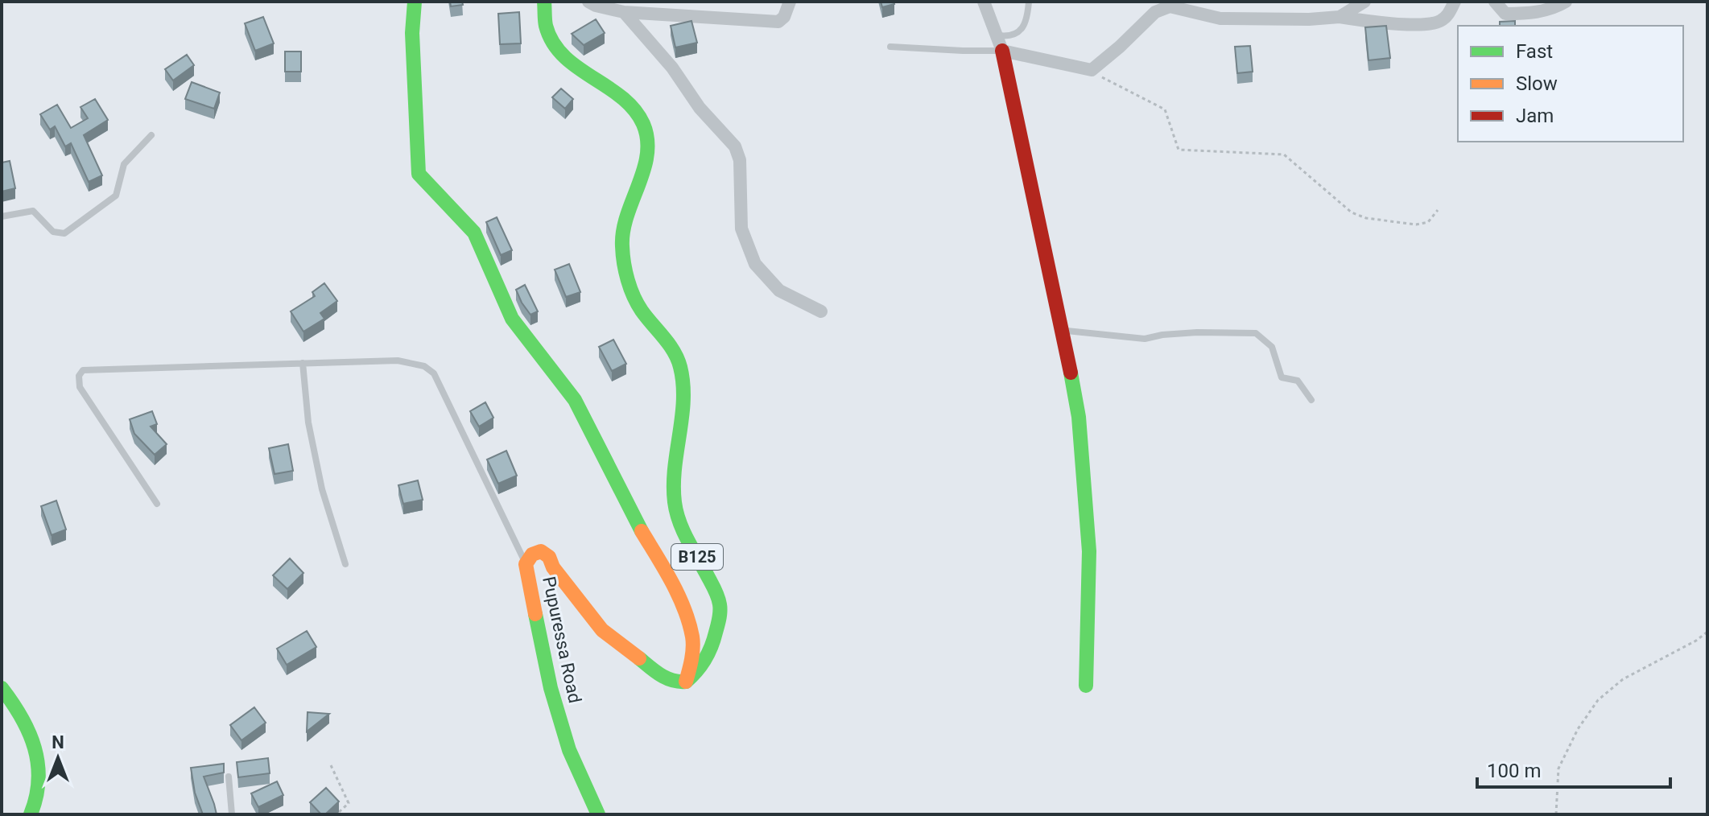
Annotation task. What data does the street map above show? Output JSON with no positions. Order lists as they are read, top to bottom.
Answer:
{
  "streets": {
    "main road": ["B125", "Pupuressa Road"]
  },
  "crossings": [
    ["B125", "Pupuressa Road"]
  ],
  "legend": ["Fast", "Slow", "Jam"],
  "scale_bar": "100 m",
  "north": "top"
}
